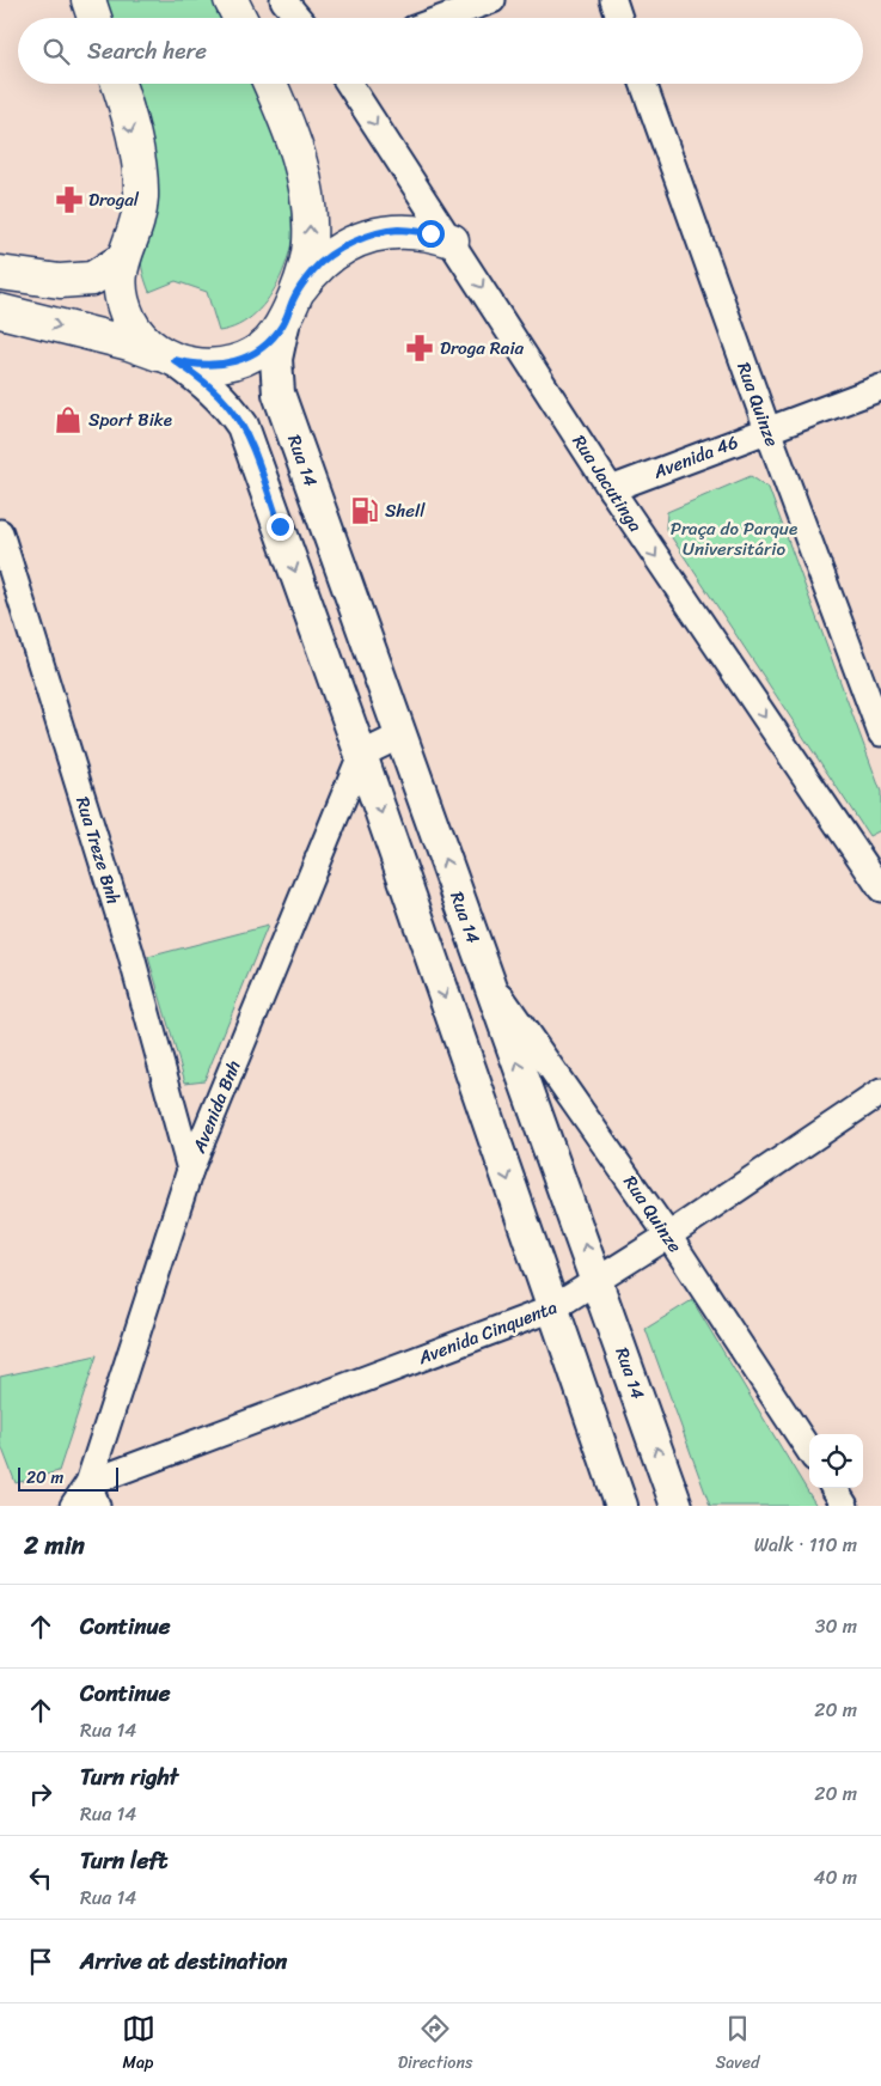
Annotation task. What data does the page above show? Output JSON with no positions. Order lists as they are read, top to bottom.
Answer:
{
  "streets": {
    "main road": ["Rua 14"],
    "street": [
      "Rua Quinze",
      "Avenida 46",
      "Rua Jacutinga",
      "Rua Treze Bnh",
      "Avenida Bnh",
      "Avenida Cinquenta"
    ]
  },
  "crossings": [
    ["Rua Quinze", "Avenida 46"],
    ["Rua Quinze", "Rua 14"],
    ["Rua Quinze", "Avenida Cinquenta"],
    ["Avenida 46", "Rua Jacutinga"],
    ["Rua 14", "Avenida Bnh"],
    ["Rua 14", "Avenida Cinquenta"],
    ["Rua Treze Bnh", "Avenida Bnh"],
    ["Avenida Bnh", "Avenida Cinquenta"]
  ],
  "one_way": ["Rua Jacutinga"],
  "parks": ["Praça do Parque Universitário"],
  "places": {
    "pharmacy": ["Drogal", "Droga Raia"],
    "shop": ["Sport Bike"],
    "fuel station": ["Shell"]
  },
  "scale_bar": "20 m",
  "page": {
    "search": "Search here",
    "scale": "20 m",
    "heading": ["2 min", "Walk · 110 m"],
    "list": [
      ["Continue", "30 m"],
      ["Continue", "Rua 14", "20 m"],
      ["Turn right", "Rua 14", "20 m"],
      ["Turn left", "Rua 14", "40 m"],
      "Arrive at destination"
    ],
    "nav": ["Map", "Directions", "Saved"]
  }
}
